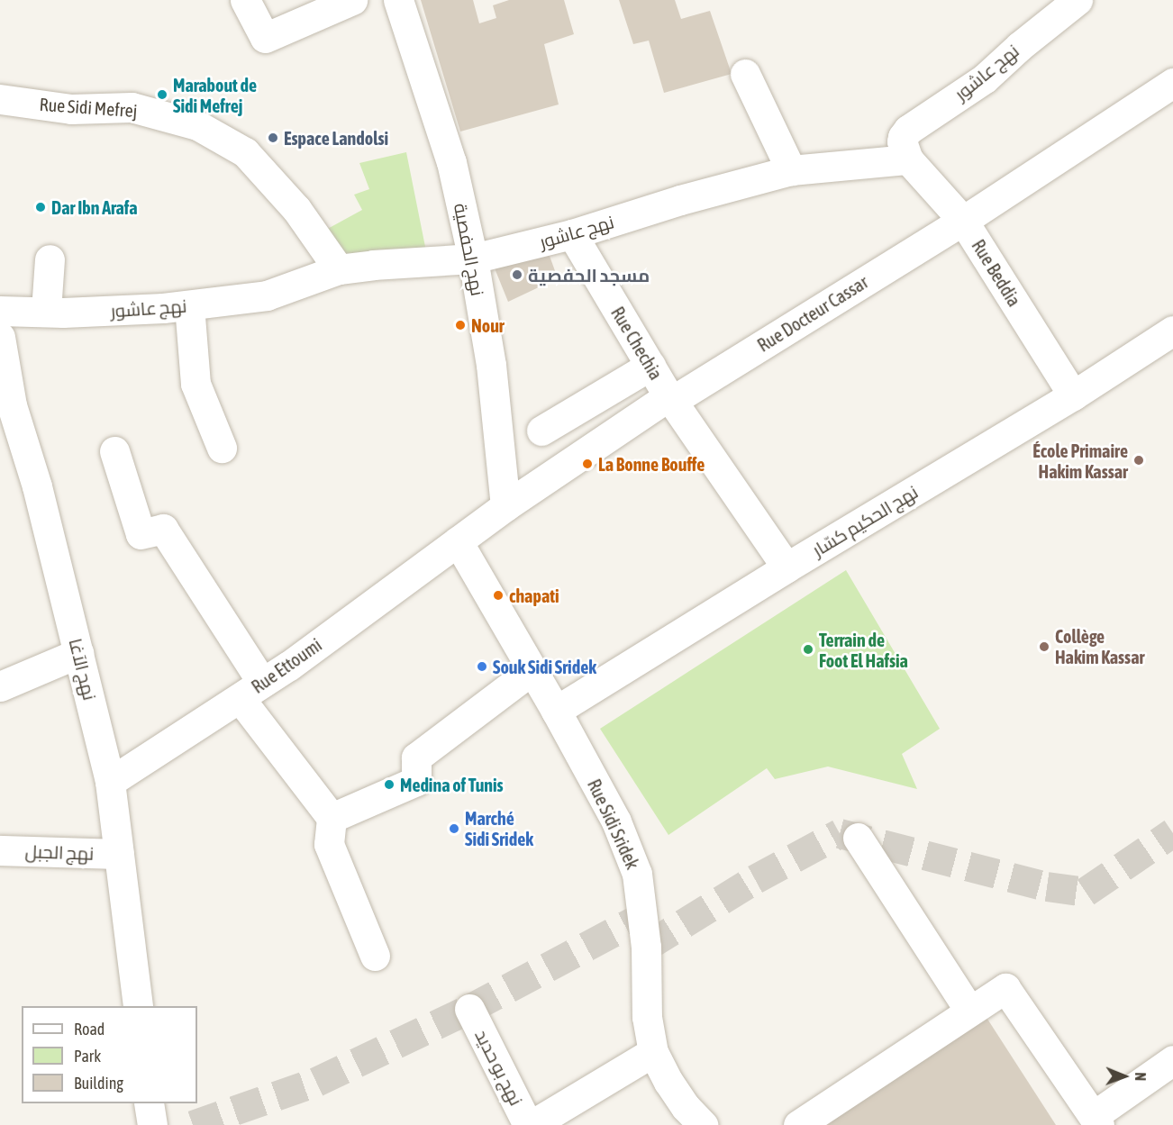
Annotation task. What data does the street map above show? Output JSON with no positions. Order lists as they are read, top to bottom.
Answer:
{
  "streets": {
    "street": [
      "نهج عاشور",
      "Rue Sidi Mefrej",
      "نهج الحفصية",
      "Rue Beddia",
      "Rue Docteur Cassar",
      "Rue Chechia",
      "نهج الحكيم كسّار",
      "Rue Ettoumi",
      "نهج الآغا",
      "Rue Sidi Sridek",
      "نهج الجبل",
      "نهج بو حديد"
    ]
  },
  "crossings": [
    ["نهج عاشور", "Rue Sidi Mefrej"],
    ["نهج عاشور", "نهج الحفصية"],
    ["نهج عاشور", "Rue Beddia"],
    ["نهج عاشور", "Rue Chechia"],
    ["نهج الحفصية", "Rue Docteur Cassar"],
    ["Rue Beddia", "Rue Docteur Cassar"],
    ["Rue Beddia", "نهج الحكيم كسّار"],
    ["Rue Docteur Cassar", "Rue Chechia"],
    ["Rue Docteur Cassar", "Rue Ettoumi"],
    ["Rue Docteur Cassar", "Rue Sidi Sridek"],
    ["Rue Chechia", "نهج الحكيم كسّار"],
    ["نهج الحكيم كسّار", "Rue Sidi Sridek"],
    ["Rue Ettoumi", "نهج الآغا"],
    ["Rue Ettoumi", "Rue Sidi Sridek"],
    ["نهج الآغا", "نهج الجبل"]
  ],
  "places": [
    "Marabout de Sidi Mefrej",
    "Espace Landolsi",
    "Dar Ibn Arafa",
    "مسجد الحفصية",
    "Nour",
    "École Primaire Hakim Kassar",
    "La Bonne Bouffe",
    "chapati",
    "Collège Hakim Kassar",
    "Terrain de Foot El Hafsia",
    "Souk Sidi Sridek",
    "Medina of Tunis",
    "Marché Sidi Sridek"
  ],
  "legend": ["Road", "Park", "Building"],
  "north": "right"
}
